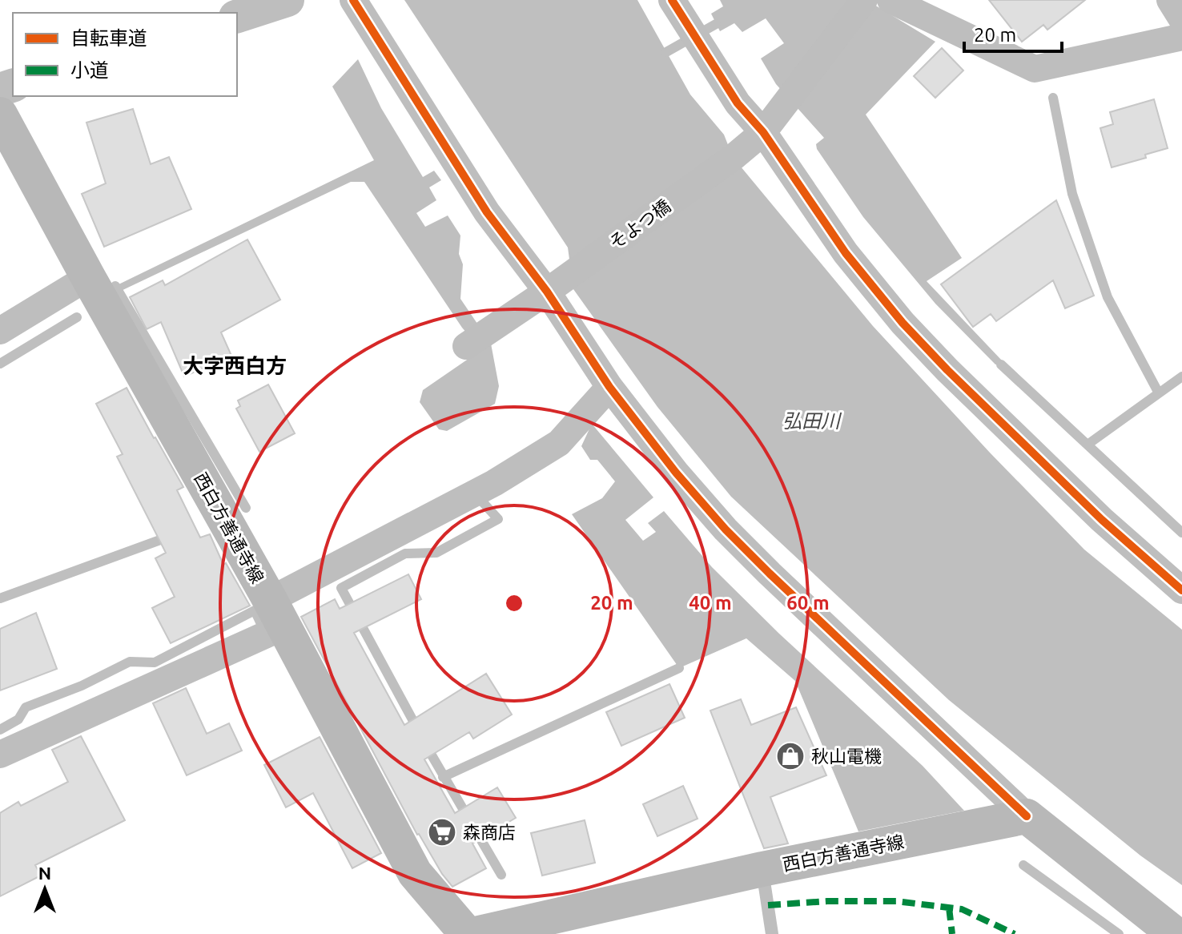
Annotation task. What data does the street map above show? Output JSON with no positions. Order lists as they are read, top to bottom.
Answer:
{
  "streets": {
    "main road": ["西白方善通寺線"],
    "street": ["そよつ橋"]
  },
  "districts": ["大字西白方"],
  "water": ["弘田川"],
  "places": {
    "shop": ["秋山電機"],
    "supermarket": ["森商店"]
  },
  "legend": ["自転車道", "小道"],
  "scale_bar": "20 m",
  "north": "top",
  "rings": ["20 m", "40 m", "60 m"]
}
